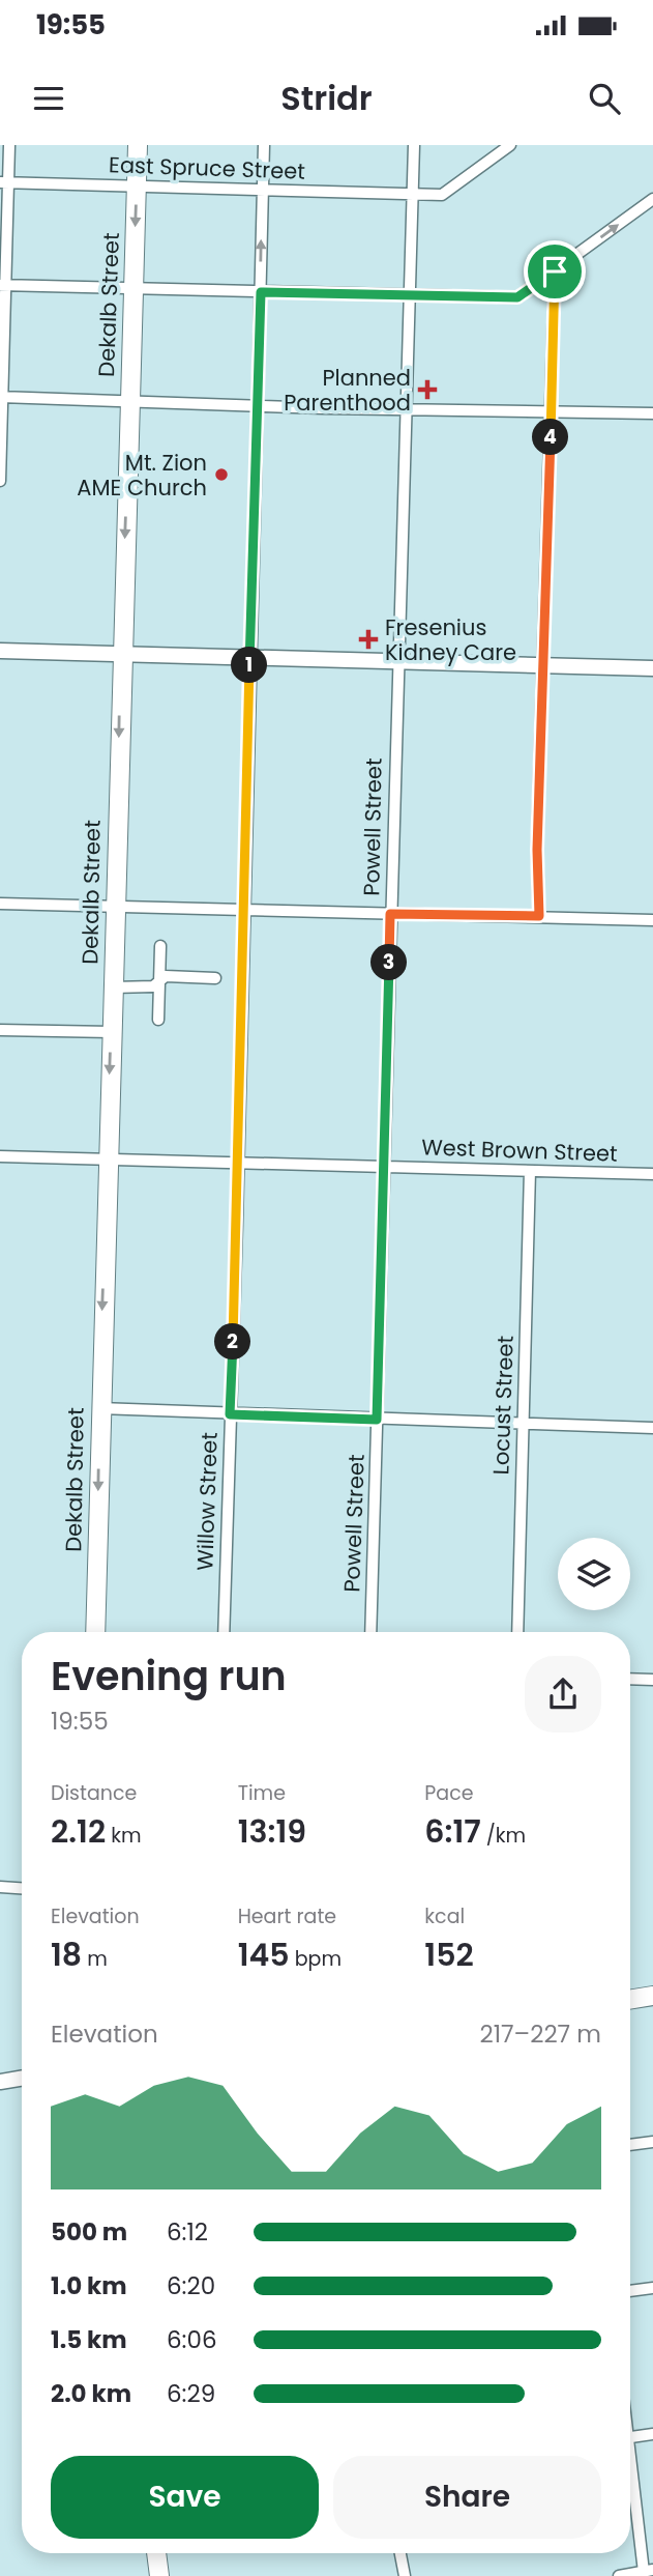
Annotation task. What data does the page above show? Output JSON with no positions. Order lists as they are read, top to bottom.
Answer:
{
  "streets": {
    "highway": ["Dekalb Street"],
    "street": [
      "East Spruce Street",
      "Powell Street",
      "West Brown Street",
      "Locust Street",
      "Willow Street"
    ]
  },
  "crossings": [
    ["East Spruce Street", "Dekalb Street"],
    ["East Spruce Street", "Powell Street"],
    ["East Spruce Street", "Willow Street"],
    ["Dekalb Street", "West Brown Street"],
    ["Powell Street", "West Brown Street"],
    ["West Brown Street", "Locust Street"],
    ["West Brown Street", "Willow Street"]
  ],
  "one_way": ["Dekalb Street"],
  "places": {
    "health": ["Planned Parenthood", "Fresenius Kidney Care"],
    "other": ["Mt. Zion AME Church"]
  },
  "page": {
    "status": "19:55",
    "header": "Stridr",
    "pins": [
      "4",
      "1",
      "3",
      "2"
    ],
    "heading": ["Evening run", "19:55"],
    "stats": [
      ["Distance", "2.12 km"],
      ["Time", "13:19"],
      ["Pace", "6:17 /km"],
      ["Elevation", "18 m"],
      ["Heart rate", "145 bpm"],
      ["kcal", "152"]
    ],
    "chart": ["Elevation", "217–227 m"],
    "list": [
      {
        "name": "500 m",
        "note": "6:12"
      },
      {
        "name": "1.0 km",
        "note": "6:20"
      },
      {
        "name": "1.5 km",
        "note": "6:06"
      },
      {
        "name": "2.0 km",
        "note": "6:29"
      }
    ],
    "buttons": ["Save", "Share"]
  }
}
